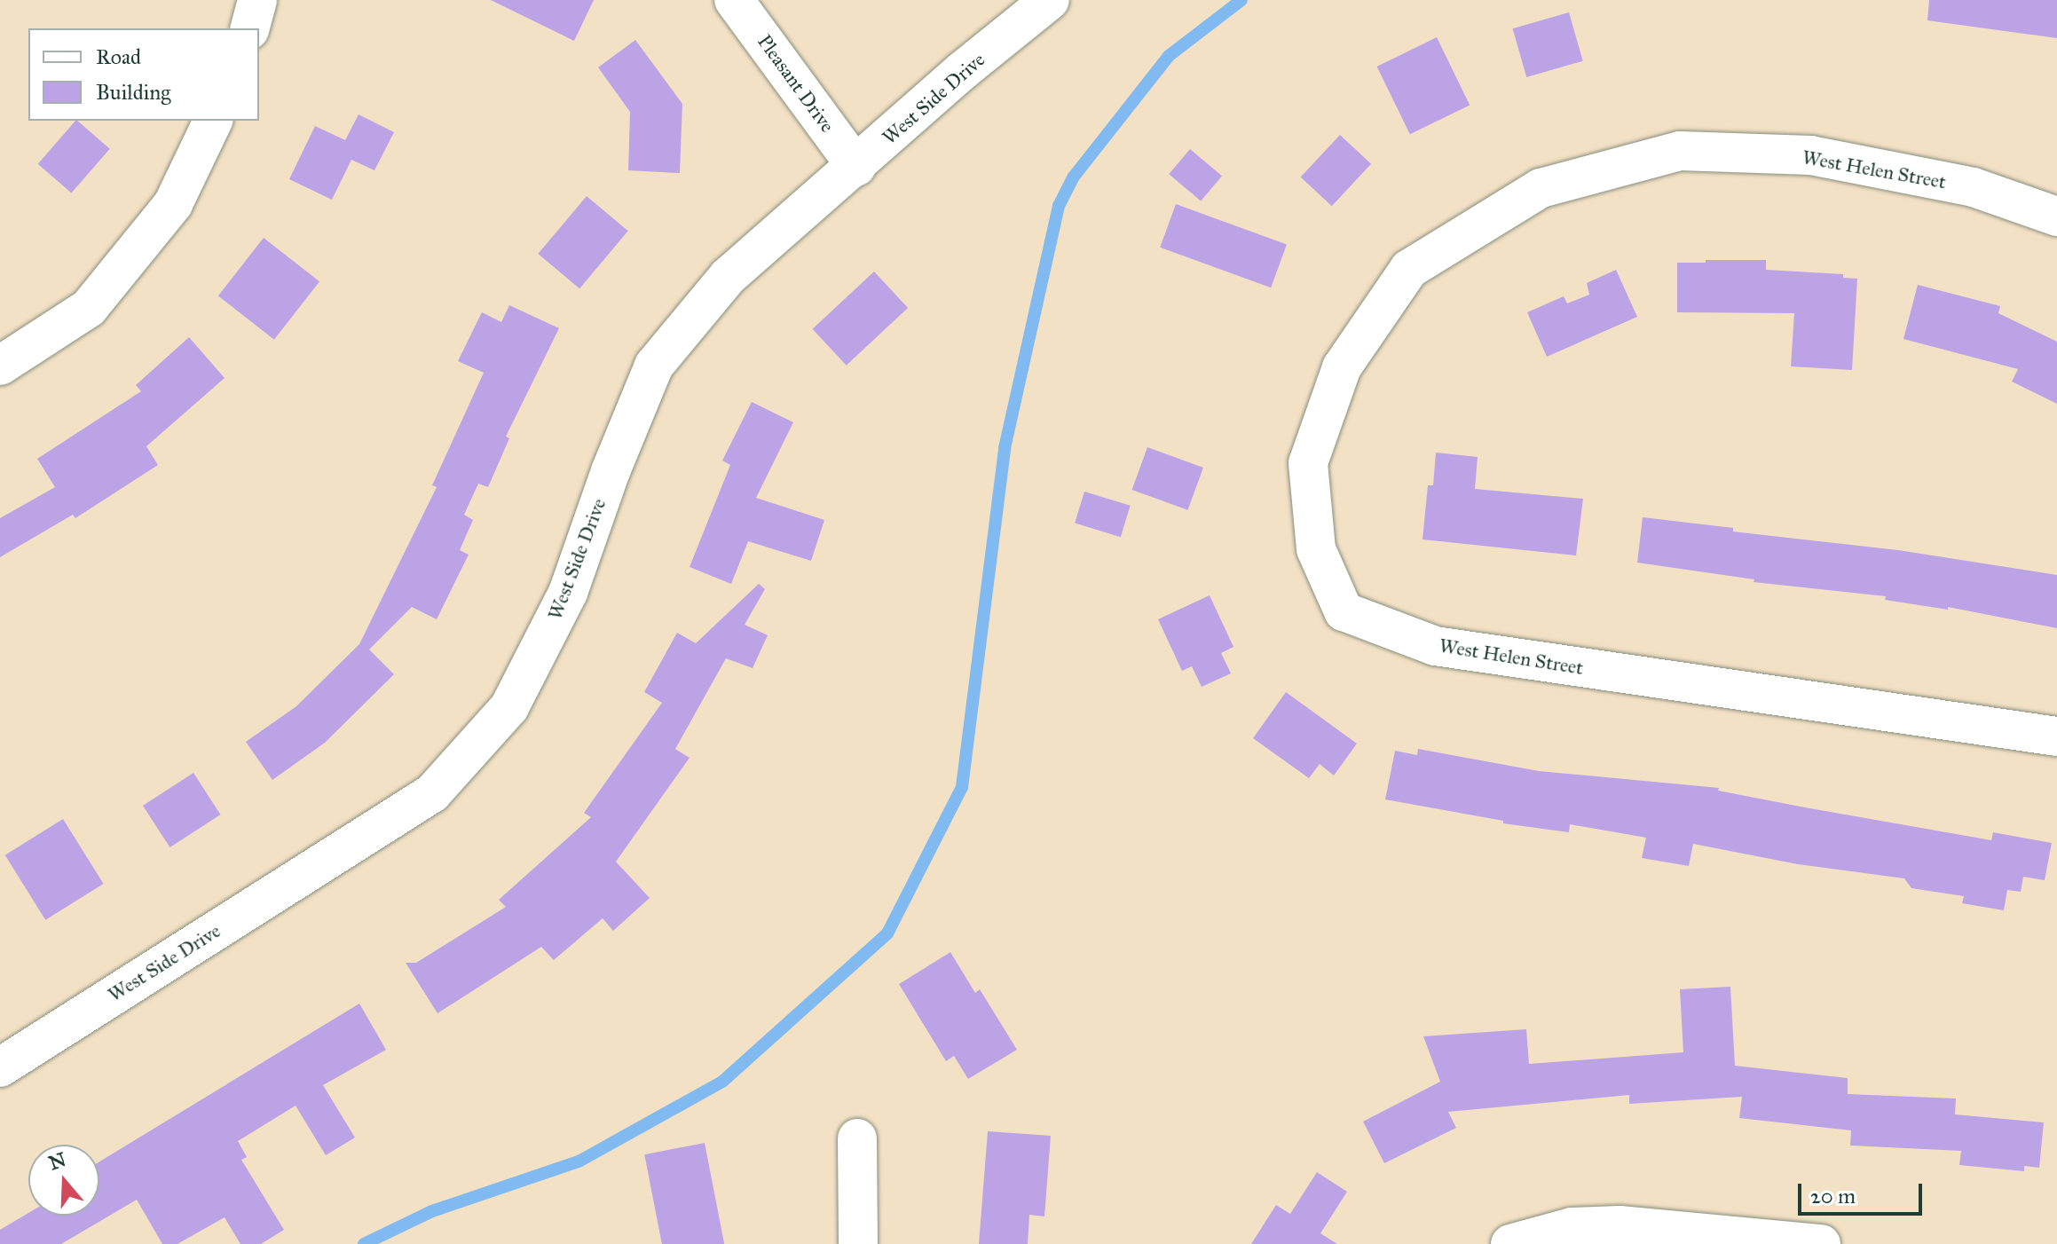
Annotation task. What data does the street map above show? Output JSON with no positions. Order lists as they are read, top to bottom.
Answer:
{
  "streets": {
    "street": ["Pleasant Drive", "West Side Drive", "West Helen Street"]
  },
  "crossings": [
    ["Pleasant Drive", "West Side Drive"]
  ],
  "legend": ["Road", "Building"],
  "scale_bar": "20 m",
  "north": "top"
}
